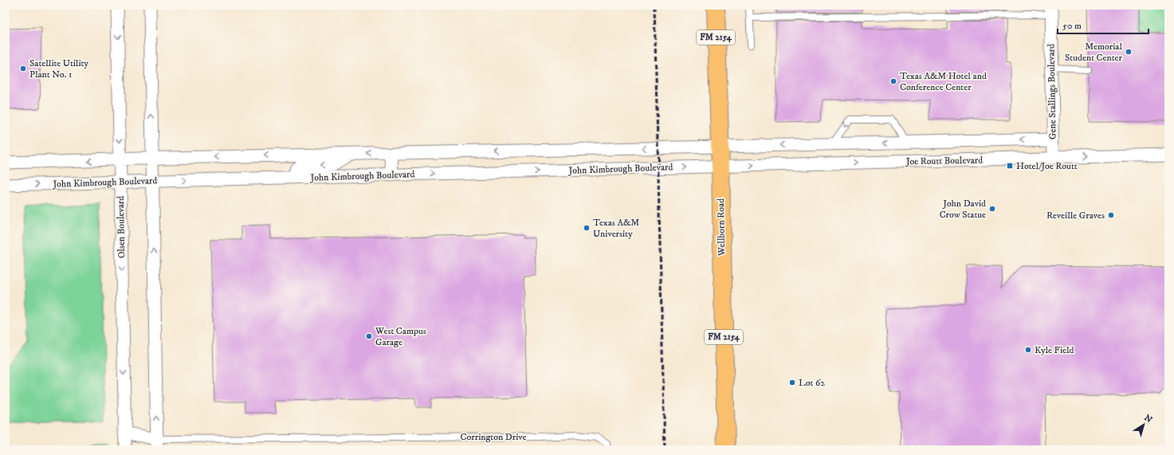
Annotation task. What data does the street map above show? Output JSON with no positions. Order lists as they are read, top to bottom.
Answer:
{
  "streets": {
    "main road": ["FM 2154", "Wellborn Road"],
    "street": [
      "Gene Stallings Boulevard",
      "Joe Routt Boulevard",
      "John Kimbrough Boulevard",
      "Olsen Boulevard",
      "Corrington Drive"
    ]
  },
  "crossings": [
    ["Gene Stallings Boulevard", "Joe Routt Boulevard"],
    ["Joe Routt Boulevard", "John Kimbrough Boulevard"],
    ["Joe Routt Boulevard", "Wellborn Road"],
    ["John Kimbrough Boulevard", "Olsen Boulevard"],
    ["John Kimbrough Boulevard", "Wellborn Road"],
    ["Olsen Boulevard", "Corrington Drive"]
  ],
  "places": {
    "other": [
      "Memorial Student Center",
      "Satellite Utility Plant No. 1",
      "Texas A&M Hotel and Conference Center",
      "John David Crow Statue",
      "Reveille Graves",
      "Texas A&M University",
      "West Campus Garage",
      "Kyle Field",
      "Lot 62"
    ],
    "transit": ["Hotel/Joe Routt"]
  },
  "scale_bar": "50 m",
  "north": "top right"
}
